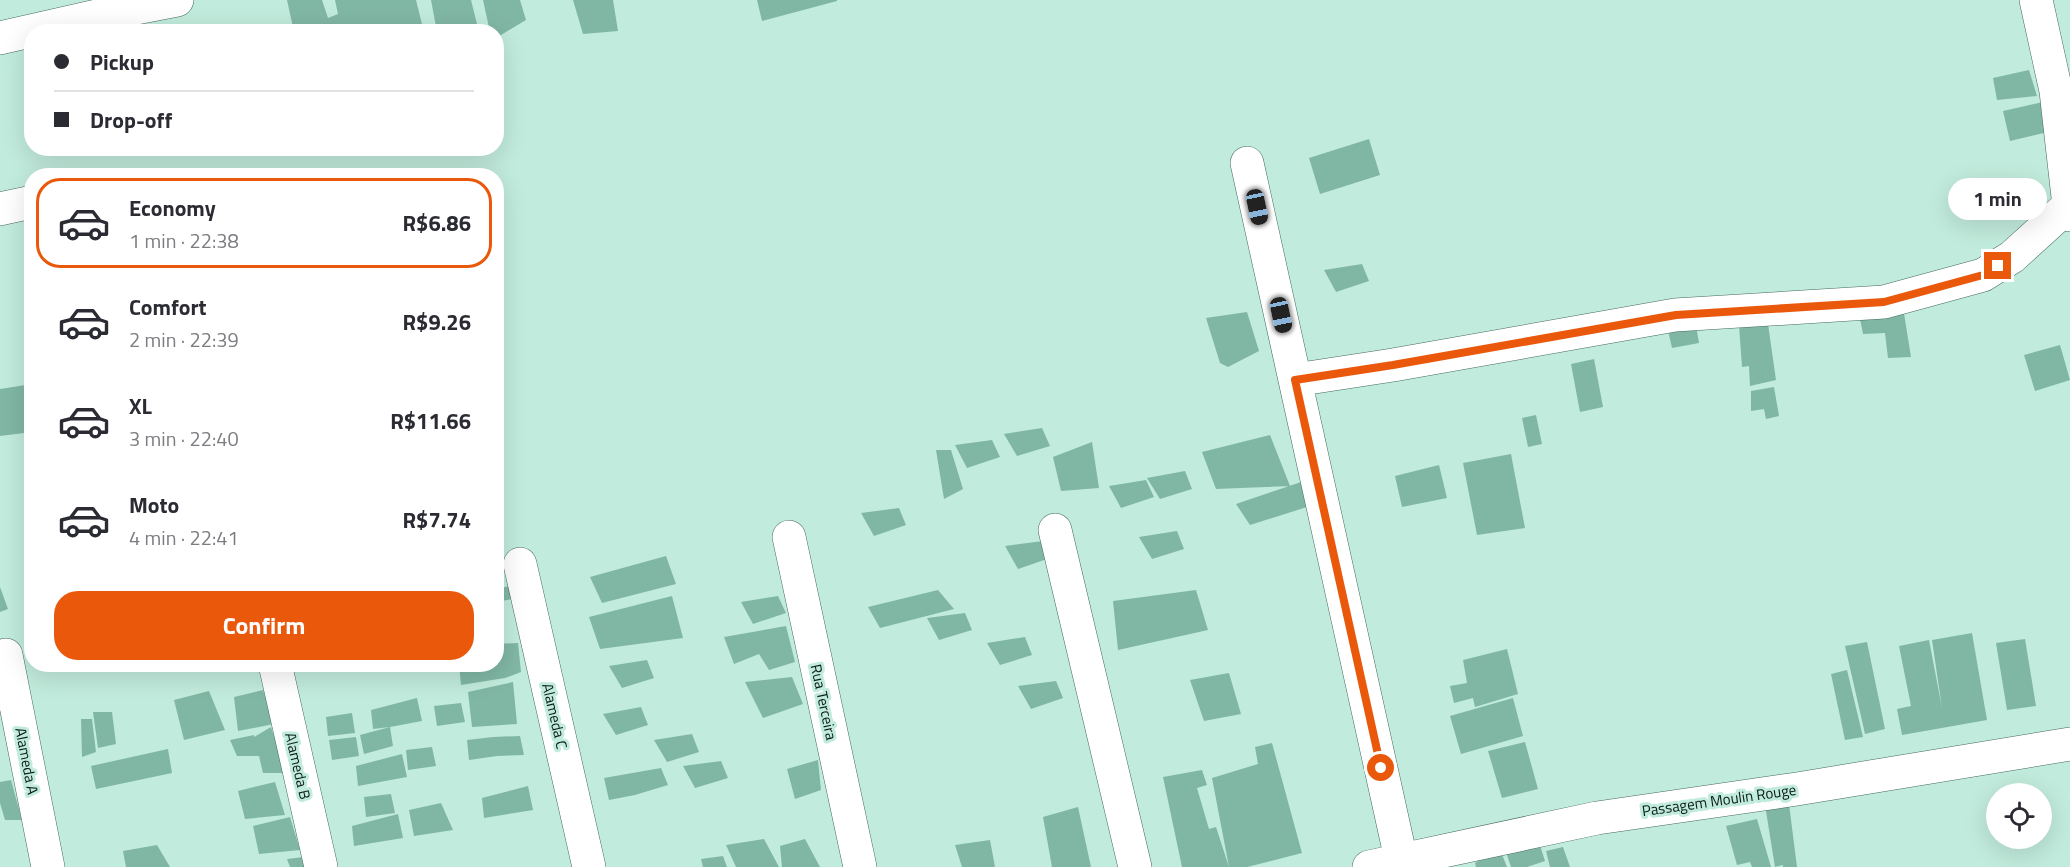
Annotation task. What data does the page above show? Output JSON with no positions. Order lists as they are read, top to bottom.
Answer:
{
  "streets": {
    "street": [
      "Rua Terceira",
      "Alameda C",
      "Alameda A",
      "Alameda B",
      "Passagem Moulin Rouge"
    ]
  },
  "page": {
    "banner": ["Pickup", "Drop-off"],
    "bubble": "1 min",
    "list": [
      {
        "name": "Economy",
        "note": "1 min · 22:38",
        "value": "R$6.86"
      },
      {
        "name": "Comfort",
        "note": "2 min · 22:39",
        "value": "R$9.26"
      },
      {
        "name": "XL",
        "note": "3 min · 22:40",
        "value": "R$11.66"
      },
      {
        "name": "Moto",
        "note": "4 min · 22:41",
        "value": "R$7.74"
      }
    ],
    "buttons": "Confirm"
  }
}
